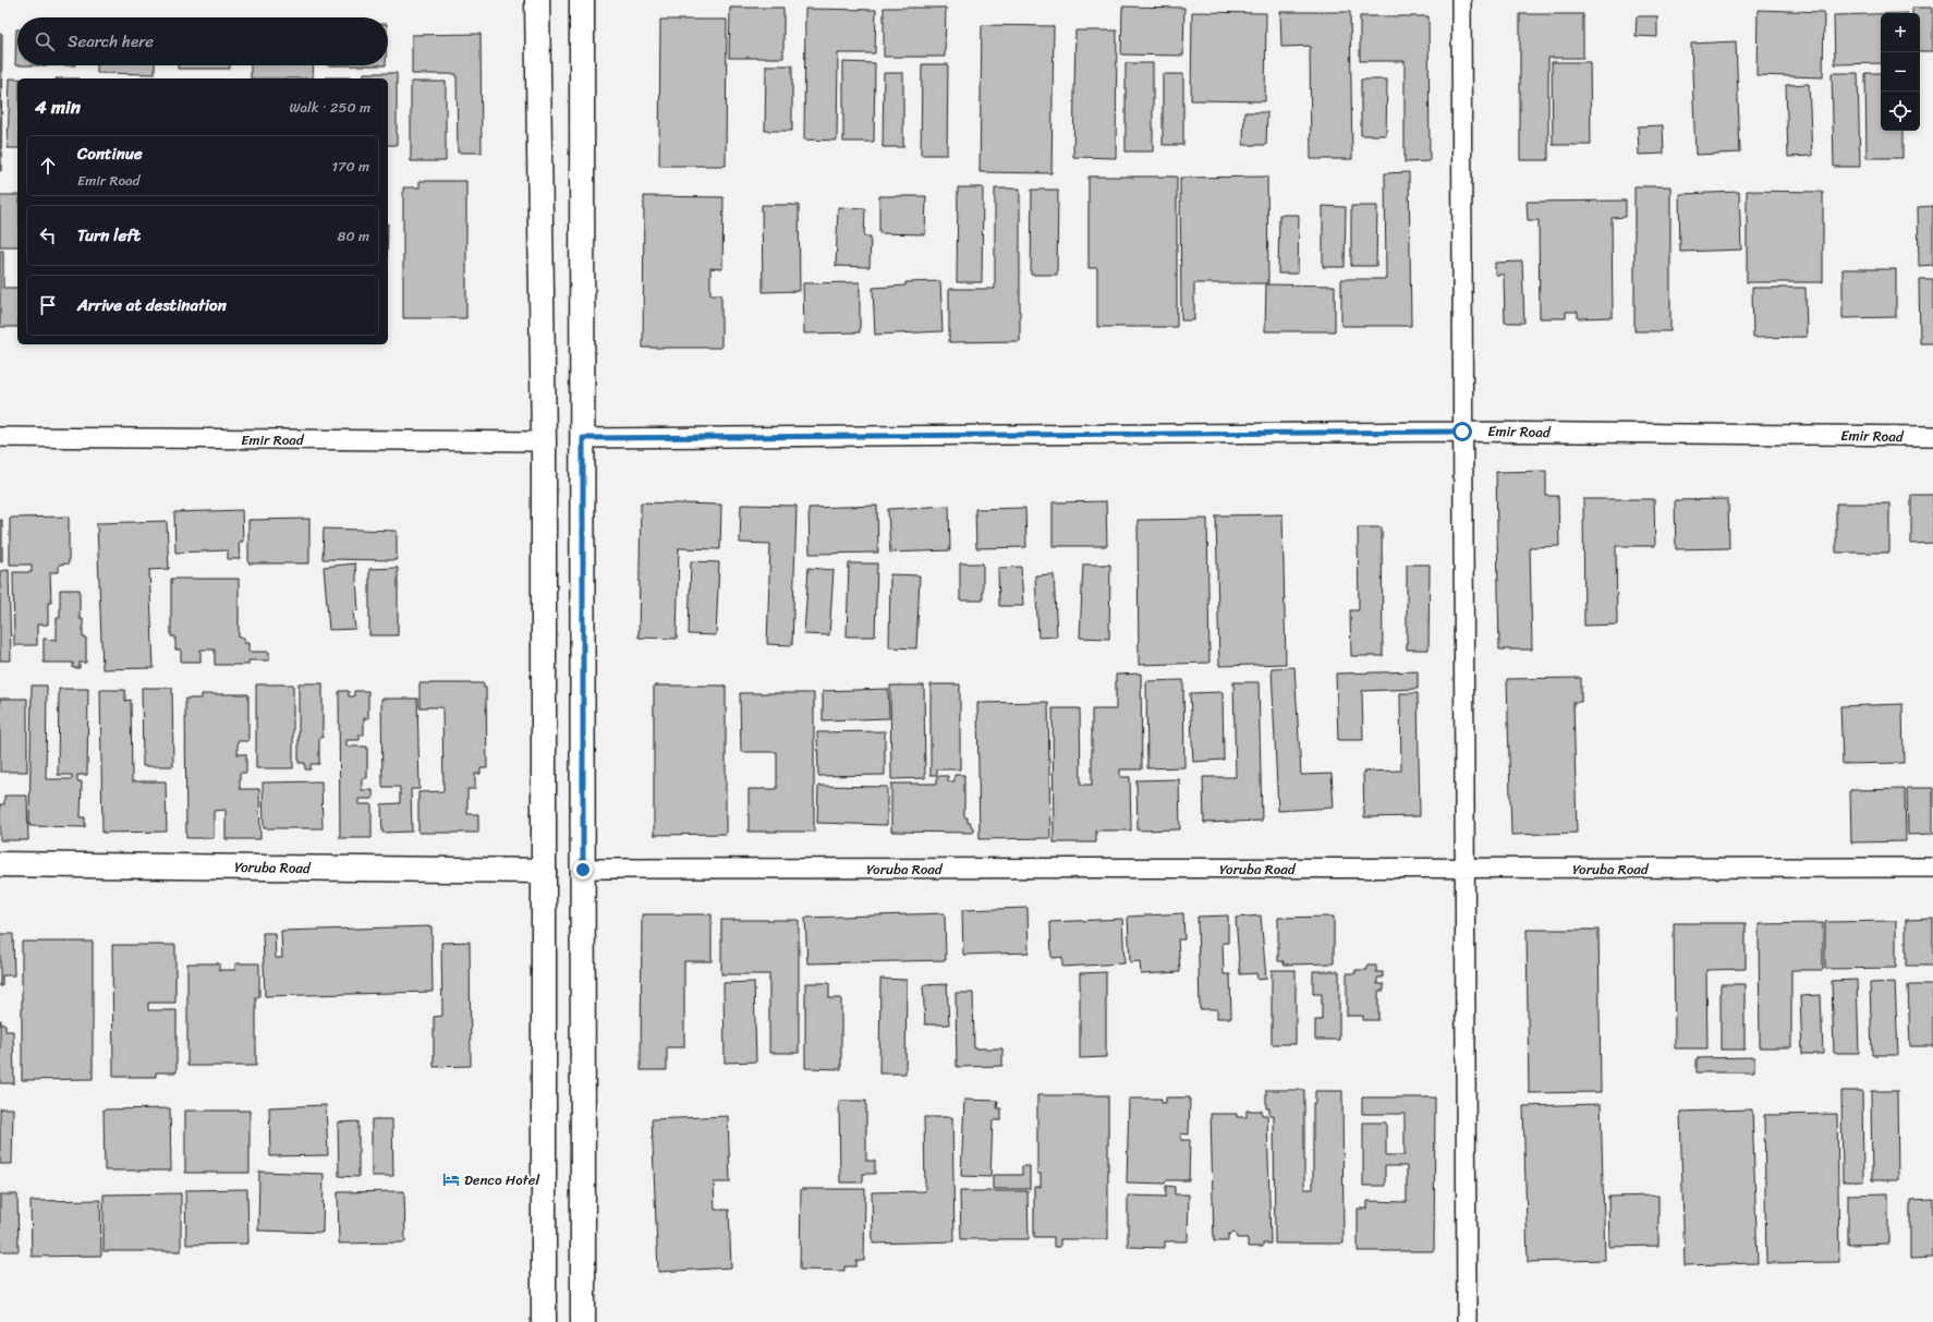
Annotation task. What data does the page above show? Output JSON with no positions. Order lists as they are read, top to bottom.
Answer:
{
  "streets": {
    "main road": ["Yoruba Road"],
    "lane": ["Emir Road"]
  },
  "places": {
    "hotel": ["Denco Hotel"]
  },
  "page": {
    "map_buttons": ["+", "−"],
    "search": "Search here",
    "heading": ["4 min", "Walk · 250 m"],
    "list": [
      ["Continue", "Emir Road", "170 m"],
      ["Turn left", "80 m"],
      "Arrive at destination"
    ]
  }
}
